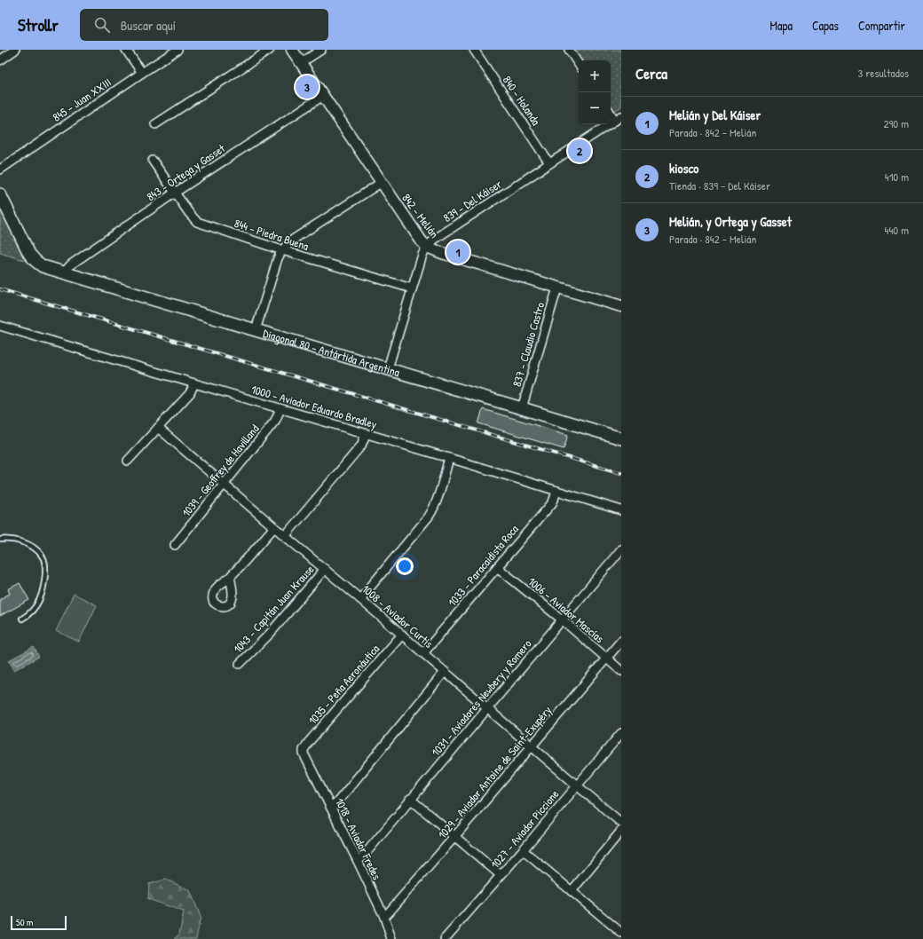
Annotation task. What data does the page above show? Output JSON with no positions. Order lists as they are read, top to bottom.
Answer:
{
  "streets": {
    "main road": ["Diagonal 80 - Antártida Argentina"],
    "street": [
      "845 - Juan XXIII",
      "840 - Holanda",
      "843 - Ortega y Gasset",
      "839 - Del Káiser",
      "842 - Melián",
      "844 - Piedra Buena",
      "837 - Claudio Castro",
      "1000 - Aviador Eduardo Bradley",
      "1039 - Geoffrey de Havilland",
      "1033 - Paracaidista Roca",
      "1043 - Capitán Juan Krause",
      "1006 - Aviador Mascías",
      "1008 - Aviador Curtis",
      "1035 - Peña Aeronáutica",
      "1031 - Aviadores Newbery y Romero",
      "1029 - Aviador Antoine de Saint-Exupéry",
      "1027 - Aviador Piccione",
      "1018 - Aviador Fredes"
    ]
  },
  "crossings": [
    ["840 - Holanda", "839 - Del Káiser"],
    ["843 - Ortega y Gasset", "842 - Melián"],
    ["843 - Ortega y Gasset", "844 - Piedra Buena"],
    ["843 - Ortega y Gasset", "Diagonal 80 - Antártida Argentina"],
    ["839 - Del Káiser", "842 - Melián"],
    ["839 - Del Káiser", "844 - Piedra Buena"],
    ["839 - Del Káiser", "Diagonal 80 - Antártida Argentina"],
    ["842 - Melián", "837 - Claudio Castro"],
    ["837 - Claudio Castro", "Diagonal 80 - Antártida Argentina"],
    ["1000 - Aviador Eduardo Bradley", "1039 - Geoffrey de Havilland"],
    ["1000 - Aviador Eduardo Bradley", "1033 - Paracaidista Roca"],
    ["1039 - Geoffrey de Havilland", "1008 - Aviador Curtis"],
    ["1033 - Paracaidista Roca", "1006 - Aviador Mascías"],
    ["1033 - Paracaidista Roca", "1008 - Aviador Curtis"],
    ["1043 - Capitán Juan Krause", "1008 - Aviador Curtis"],
    ["1006 - Aviador Mascías", "1031 - Aviadores Newbery y Romero"],
    ["1006 - Aviador Mascías", "1029 - Aviador Antoine de Saint-Exupéry"],
    ["1008 - Aviador Curtis", "1035 - Peña Aeronáutica"],
    ["1008 - Aviador Curtis", "1031 - Aviadores Newbery y Romero"],
    ["1008 - Aviador Curtis", "1029 - Aviador Antoine de Saint-Exupéry"],
    ["1008 - Aviador Curtis", "1027 - Aviador Piccione"],
    ["1035 - Peña Aeronáutica", "1018 - Aviador Fredes"],
    ["1031 - Aviadores Newbery y Romero", "1018 - Aviador Fredes"],
    ["1029 - Aviador Antoine de Saint-Exupéry", "1018 - Aviador Fredes"]
  ],
  "scale_bar": "50 m",
  "page": {
    "header": "Strollr",
    "search": "Buscar aquí",
    "nav": ["Mapa", "Capas", "Compartir"],
    "heading": ["Cerca", "3 resultados"],
    "map_buttons": ["+", "−"],
    "pins": ["3", "2", "1"],
    "list": [
      {
        "mark": "1",
        "name": "Melián y Del Káiser",
        "note": "Parada · 842 - Melián",
        "value": "290 m"
      },
      {
        "mark": "2",
        "name": "kiosco",
        "note": "Tienda · 839 - Del Káiser",
        "value": "410 m"
      },
      {
        "mark": "3",
        "name": "Melián, y Ortega y Gasset",
        "note": "Parada · 842 - Melián",
        "value": "440 m"
      }
    ],
    "scale": "50 m"
  }
}
